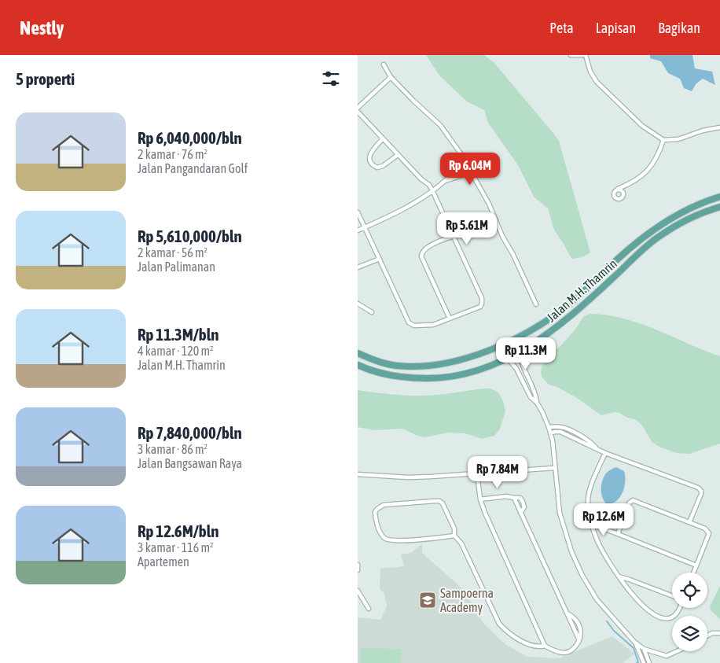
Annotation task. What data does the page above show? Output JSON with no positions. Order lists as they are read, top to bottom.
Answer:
{
  "streets": {
    "main road": ["Jalan M.H. Thamrin"]
  },
  "places": {
    "school or university": ["Sampoerna Academy"]
  },
  "page": {
    "header": "Nestly",
    "nav": ["Peta", "Lapisan", "Bagikan"],
    "heading": "5 properti",
    "list": [
      {
        "name": "Rp 6,040,000/bln",
        "note": "2 kamar · 76 m² · Jalan Pangandaran Golf"
      },
      {
        "name": "Rp 5,610,000/bln",
        "note": "2 kamar · 56 m² · Jalan Palimanan"
      },
      {
        "name": "Rp 11.3M/bln",
        "note": "4 kamar · 120 m² · Jalan M.H. Thamrin"
      },
      {
        "name": "Rp 7,840,000/bln",
        "note": "3 kamar · 86 m² · Jalan Bangsawan Raya"
      },
      {
        "name": "Rp 12.6M/bln",
        "note": "3 kamar · 116 m² · Apartemen"
      }
    ],
    "price": [
      "Rp 6.04M",
      "Rp 5.61M",
      "Rp 11.3M",
      "Rp 7.84M",
      "Rp 12.6M"
    ]
  }
}
